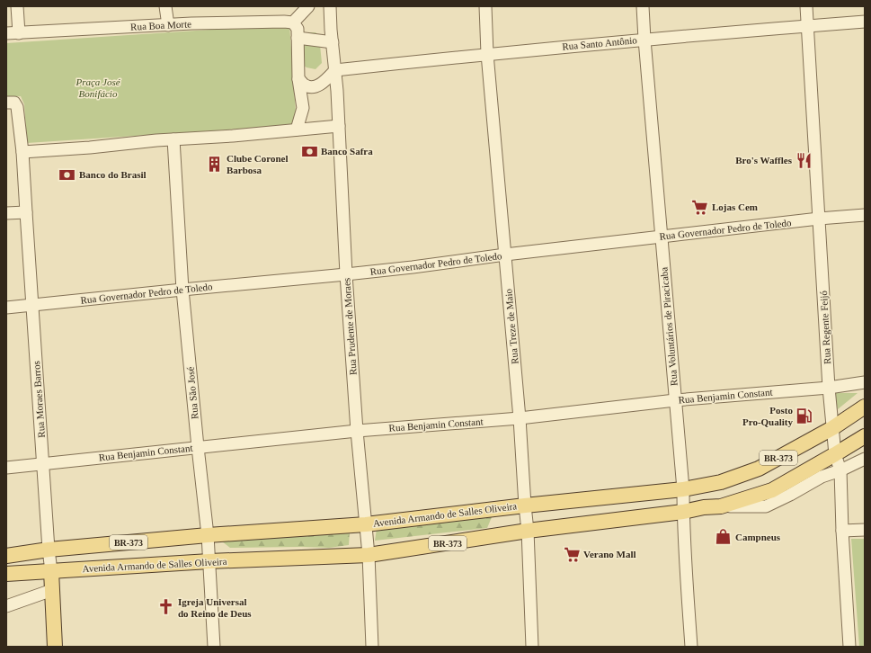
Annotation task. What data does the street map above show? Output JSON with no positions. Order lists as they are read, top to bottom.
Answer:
{
  "streets": {
    "main road": ["Rua Moraes Barros", "BR-373", "Avenida Armando de Salles Oliveira"],
    "street": [
      "Rua Boa Morte",
      "Rua Santo Antônio",
      "Rua Governador Pedro de Toledo",
      "Rua Prudente de Moraes",
      "Rua Treze de Maio",
      "Rua Voluntários de Piracicaba",
      "Rua Regente Feijó",
      "Rua São José",
      "Rua Benjamin Constant"
    ]
  },
  "crossings": [
    ["Rua Santo Antônio", "Rua Prudente de Moraes"],
    ["Rua Santo Antônio", "Rua Treze de Maio"],
    ["Rua Santo Antônio", "Rua Voluntários de Piracicaba"],
    ["Rua Santo Antônio", "Rua Regente Feijó"],
    ["Rua Governador Pedro de Toledo", "Rua Prudente de Moraes"],
    ["Rua Governador Pedro de Toledo", "Rua Treze de Maio"],
    ["Rua Governador Pedro de Toledo", "Rua Voluntários de Piracicaba"],
    ["Rua Governador Pedro de Toledo", "Rua Regente Feijó"],
    ["Rua Governador Pedro de Toledo", "Rua São José"],
    ["Rua Governador Pedro de Toledo", "Rua Moraes Barros"],
    ["Rua Prudente de Moraes", "Rua Benjamin Constant"],
    ["Rua Prudente de Moraes", "Avenida Armando de Salles Oliveira"],
    ["Rua Treze de Maio", "Rua Benjamin Constant"],
    ["Rua Treze de Maio", "Avenida Armando de Salles Oliveira"],
    ["Rua Voluntários de Piracicaba", "Rua Benjamin Constant"],
    ["Rua Voluntários de Piracicaba", "Avenida Armando de Salles Oliveira"],
    ["Rua Regente Feijó", "Rua Benjamin Constant"],
    ["Rua Regente Feijó", "Avenida Armando de Salles Oliveira"],
    ["Rua São José", "Rua Benjamin Constant"],
    ["Rua São José", "Avenida Armando de Salles Oliveira"],
    ["Rua Benjamin Constant", "Rua Moraes Barros"],
    ["Rua Moraes Barros", "Avenida Armando de Salles Oliveira"]
  ],
  "parks": ["Praça José Bonifácio"],
  "places": {
    "bank": ["Banco Safra", "Banco do Brasil"],
    "restaurant": ["Bro's Waffles"],
    "building": ["Clube Coronel Barbosa"],
    "supermarket": ["Lojas Cem", "Verano Mall"],
    "fuel station": ["Posto Pro-Quality"],
    "shop": ["Campneus"],
    "church": ["Igreja Universal do Reino de Deus"]
  }
}
